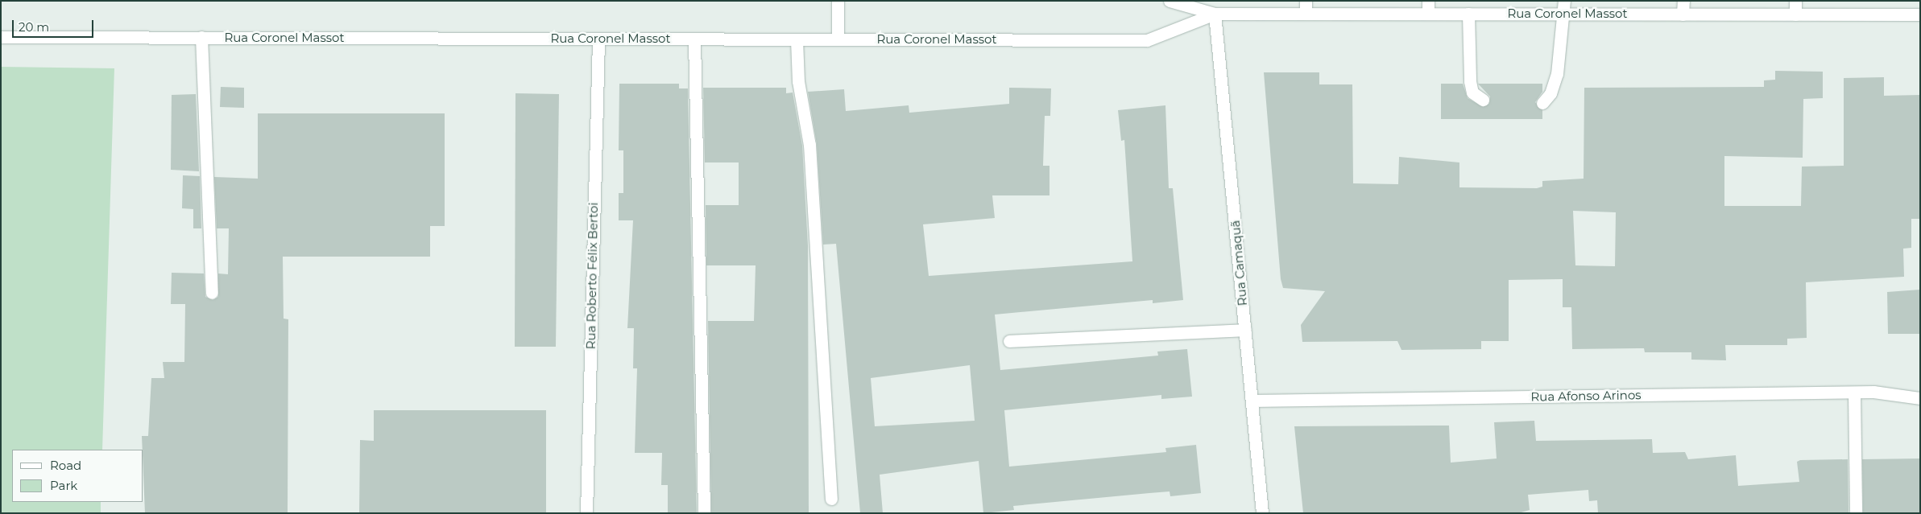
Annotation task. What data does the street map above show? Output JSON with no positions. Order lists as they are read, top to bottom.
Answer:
{
  "streets": {
    "street": [
      "Rua Coronel Massot",
      "Rua Camaquã",
      "Rua Roberto Félix Bertoi",
      "Rua Afonso Arinos"
    ]
  },
  "crossings": [
    ["Rua Coronel Massot", "Rua Camaquã"],
    ["Rua Coronel Massot", "Rua Roberto Félix Bertoi"],
    ["Rua Camaquã", "Rua Afonso Arinos"]
  ],
  "legend": ["Road", "Park"],
  "scale_bar": "20 m"
}
